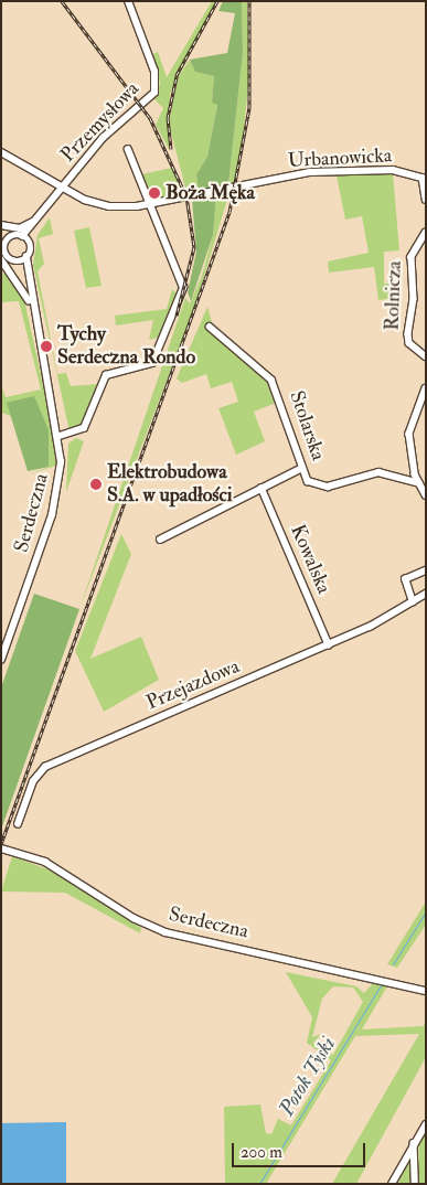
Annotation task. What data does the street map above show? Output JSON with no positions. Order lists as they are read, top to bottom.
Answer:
{
  "streets": {
    "street": [
      "Przemysłowa",
      "Urbanowicka",
      "Rolnicza",
      "Stolarska",
      "Serdeczna",
      "Kowalska",
      "Przejazdowa"
    ]
  },
  "crossings": [
    ["Przemysłowa", "Urbanowicka"],
    ["Kowalska", "Przejazdowa"]
  ],
  "water": ["Potok Tyski"],
  "places": ["Boża Męka", "Tychy Serdeczna Rondo", "Elektrobudowa S.A. w upadłości"],
  "scale_bar": "200 m"
}
